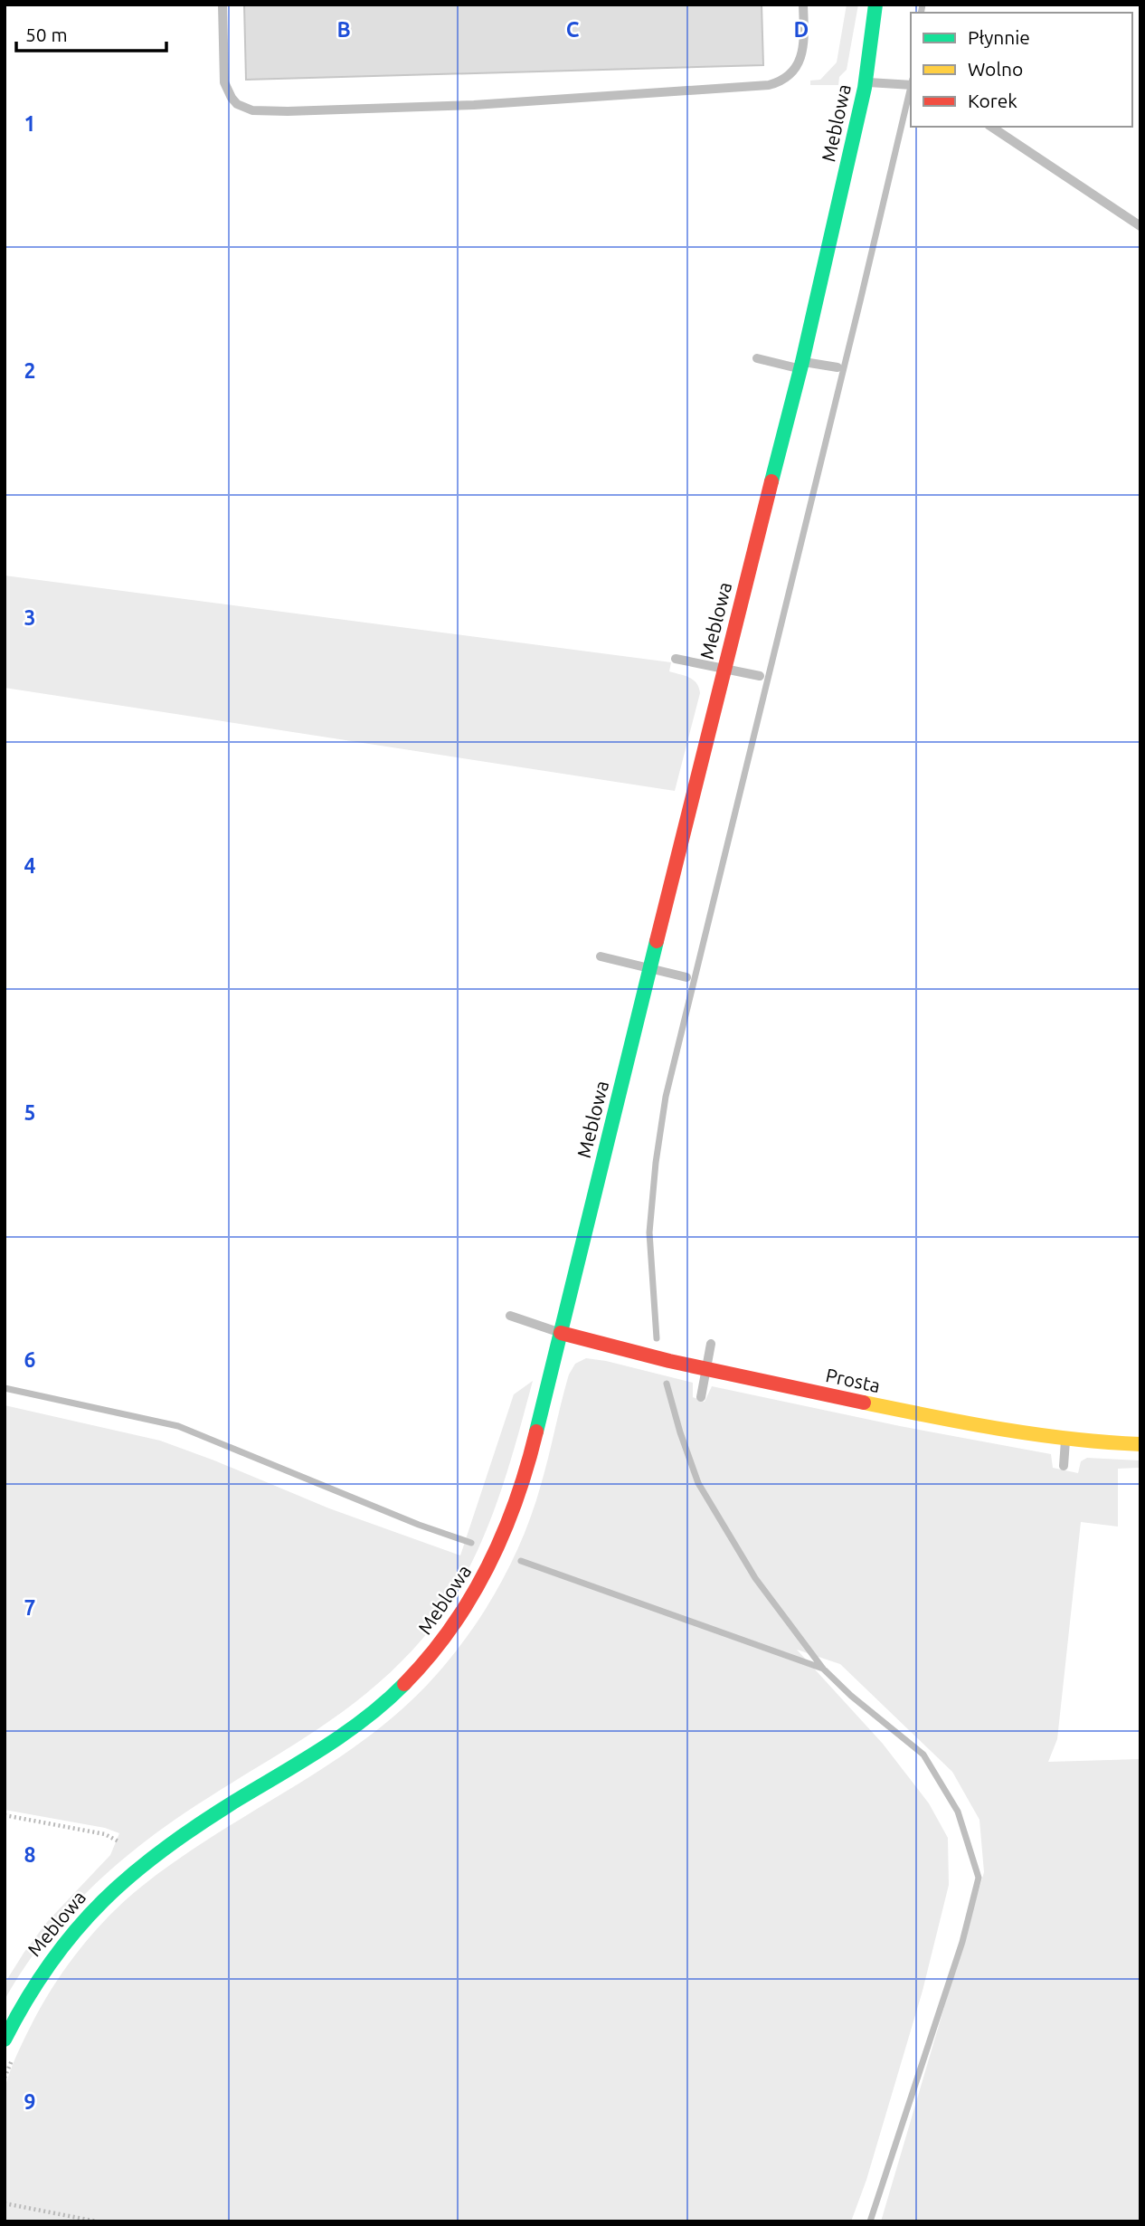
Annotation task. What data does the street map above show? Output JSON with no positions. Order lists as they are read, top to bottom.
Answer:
{
  "streets": {
    "street": ["Meblowa", "Prosta"]
  },
  "crossings": [
    ["Meblowa", "Prosta"]
  ],
  "legend": ["Płynnie", "Wolno", "Korek"],
  "scale_bar": "50 m",
  "grid": {
    "columns": ["B", "C", "D"],
    "rows": [
      "1",
      "2",
      "3",
      "4",
      "5",
      "6",
      "7",
      "8",
      "9"
    ]
  }
}
